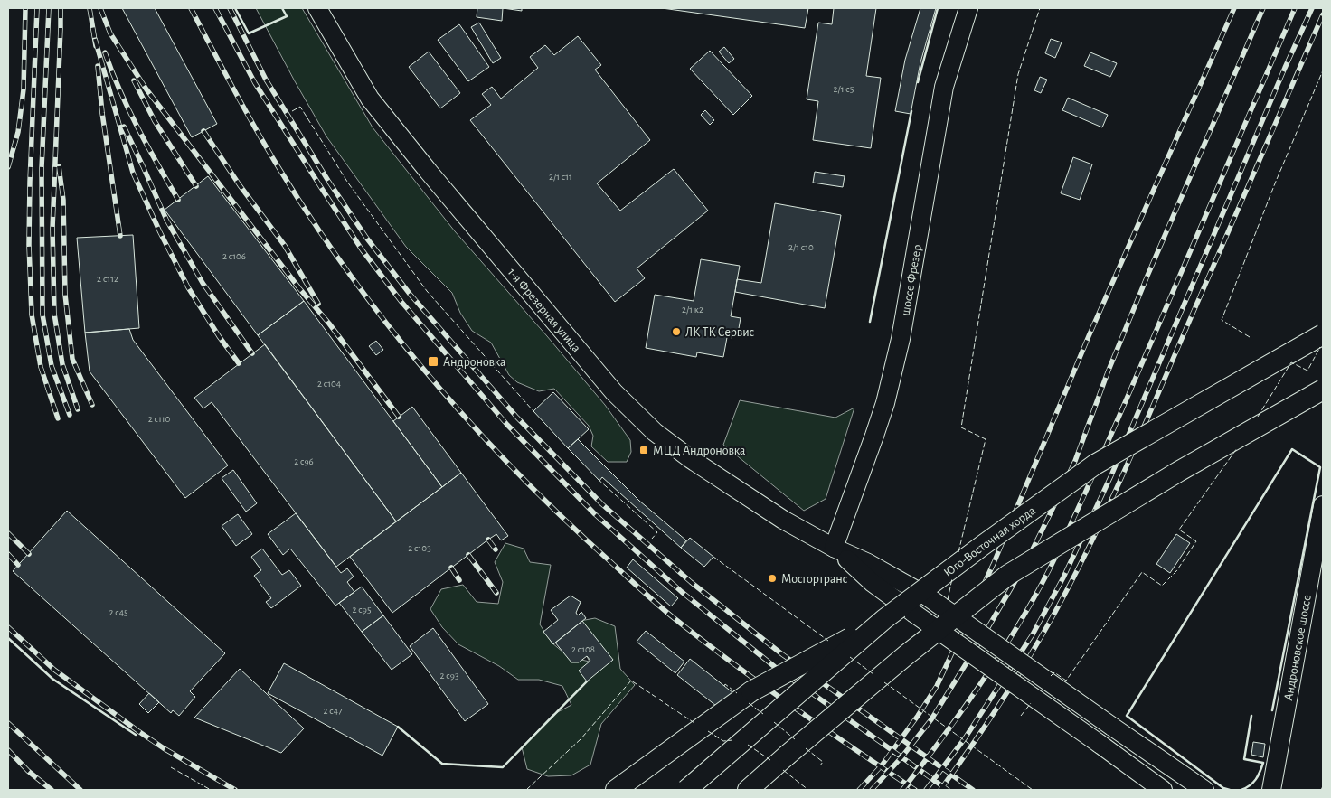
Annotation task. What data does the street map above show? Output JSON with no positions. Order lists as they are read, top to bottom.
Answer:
{
  "streets": {
    "main road": ["Юго-Восточная хорда"],
    "street": ["шоссе Фрезер", "1-я Фрезерная улица", "Андроновское шоссе"]
  },
  "crossings": [
    ["шоссе Фрезер", "1-я Фрезерная улица"]
  ],
  "places": {
    "other": ["ЛК ТК Сервис", "Мосгортранс"],
    "transit": ["Андроновка", "МЦД Андроновка"]
  },
  "house_numbers": [
    "2/1 с5",
    "2/1 с11",
    "2/1 с10",
    "2 с106",
    "2 с112",
    "2/1 к2",
    "2 с104",
    "2 с110",
    "2 с96",
    "2 с103",
    "2 с95",
    "2 с45",
    "2 с108",
    "2 с93",
    "2 с47"
  ]
}
